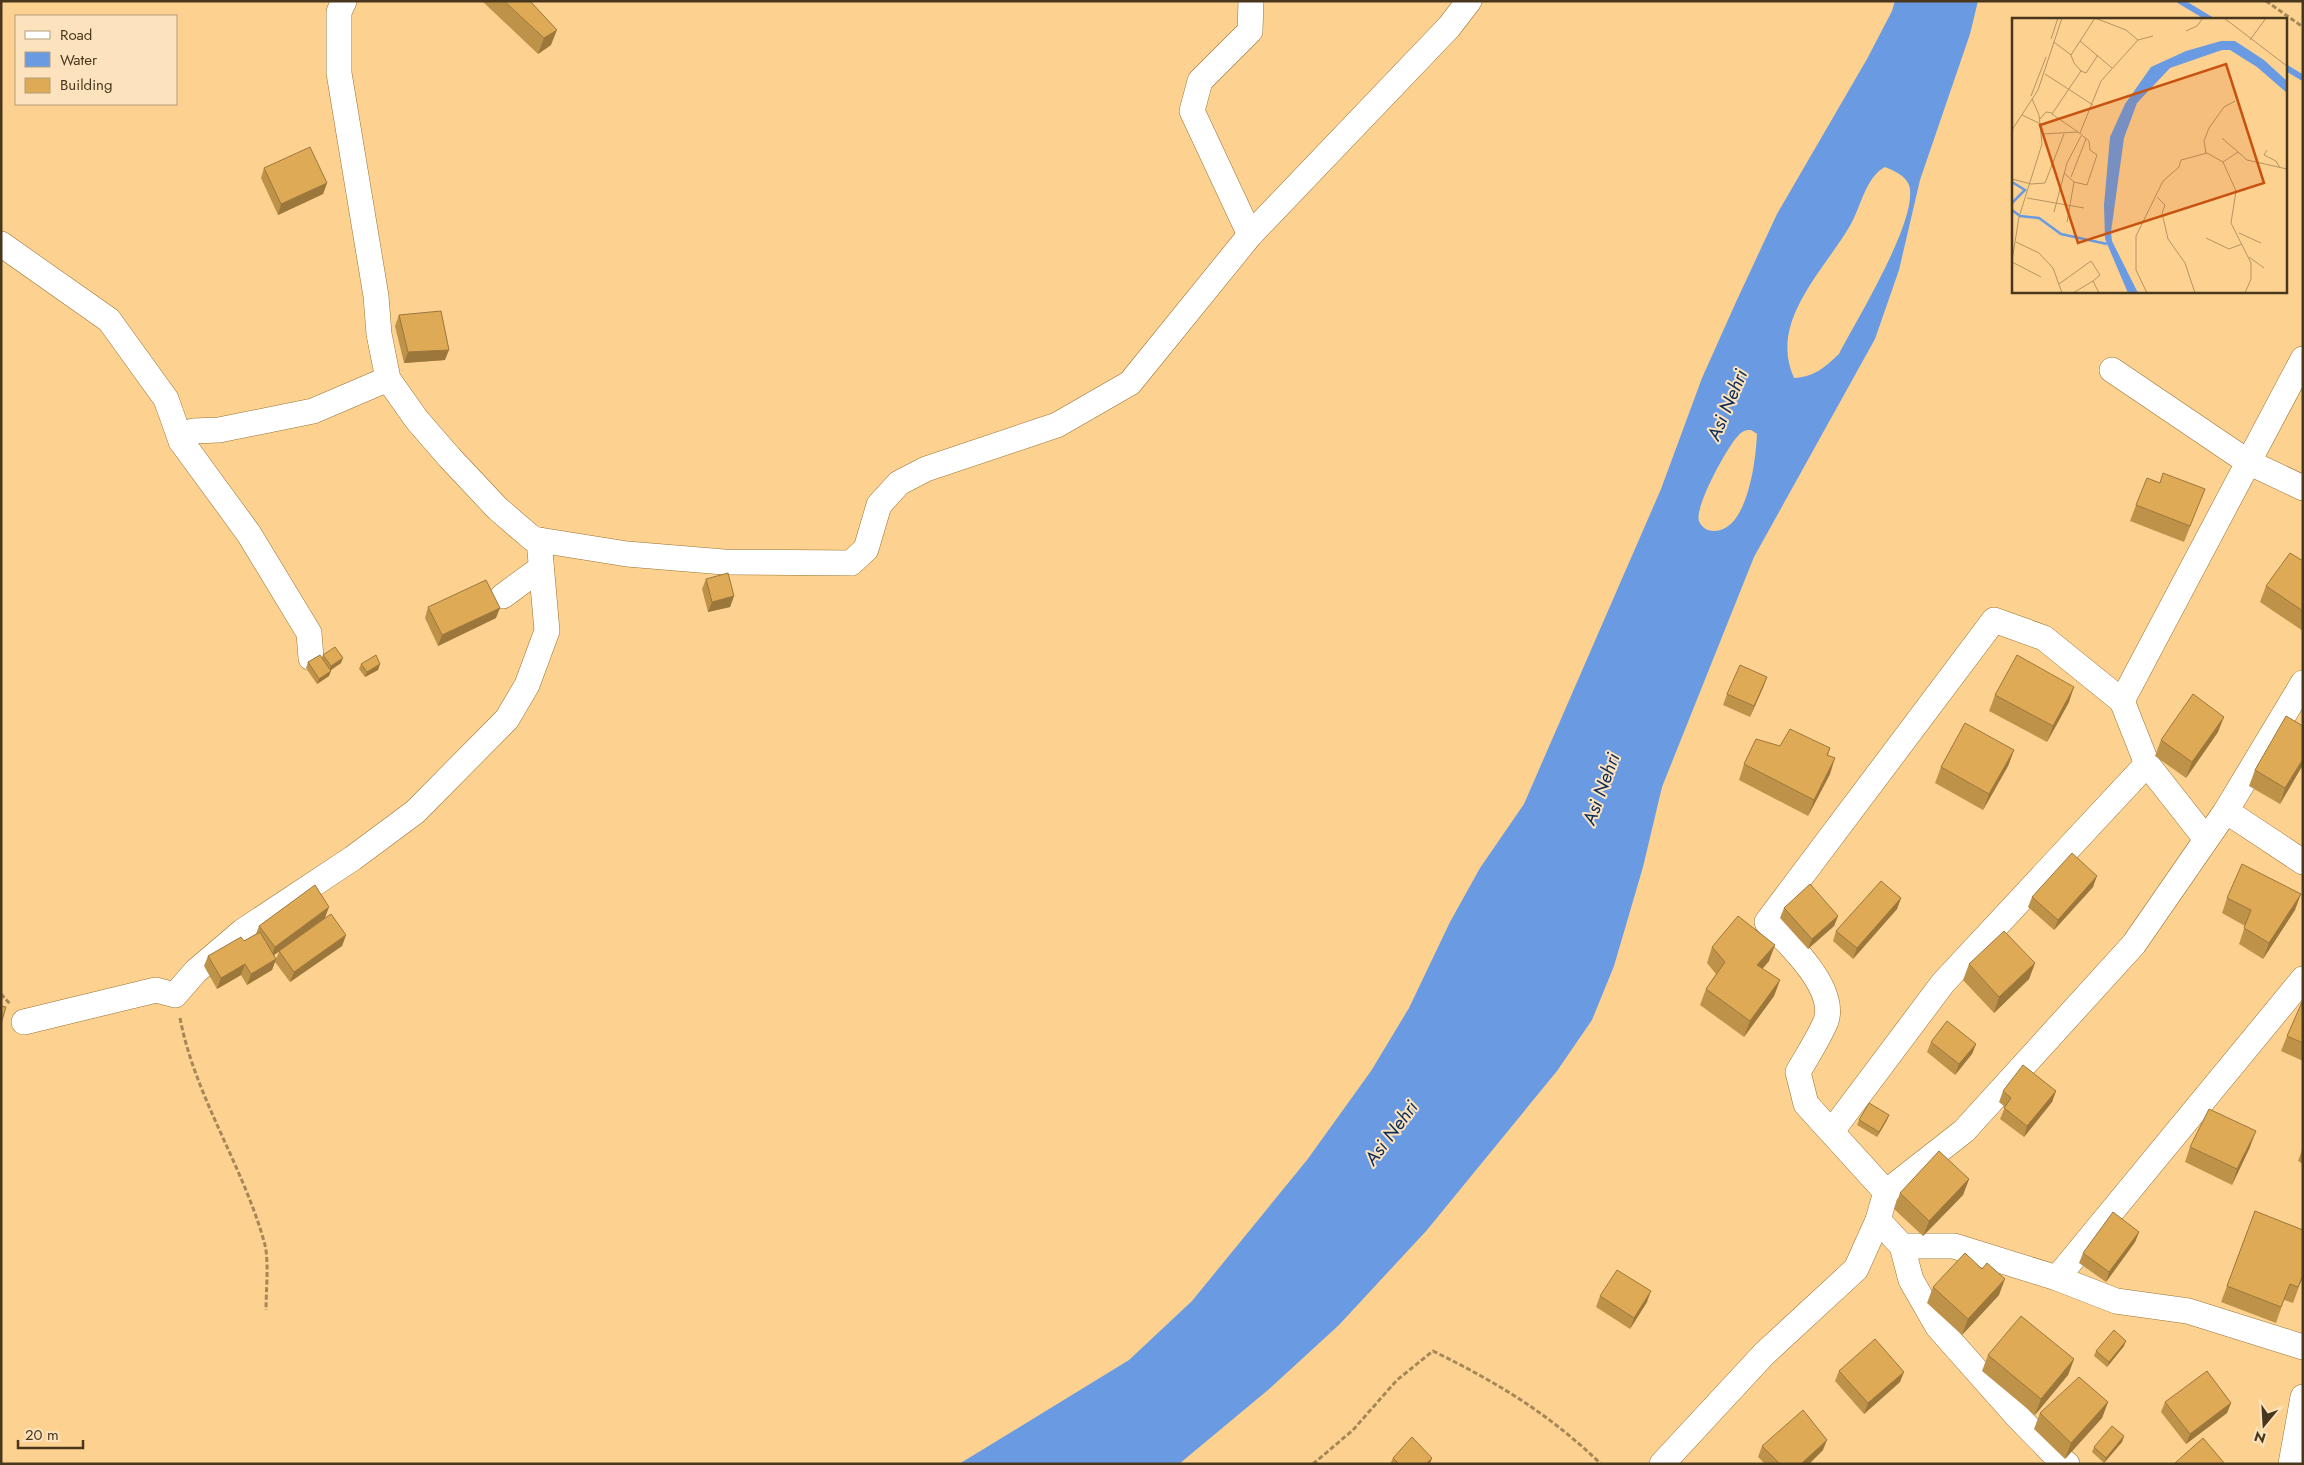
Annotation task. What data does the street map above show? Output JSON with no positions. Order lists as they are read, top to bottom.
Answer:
{
  "water": ["Asi Nehri"],
  "legend": ["Road", "Water", "Building"],
  "scale_bar": "20 m",
  "north": "bottom"
}
